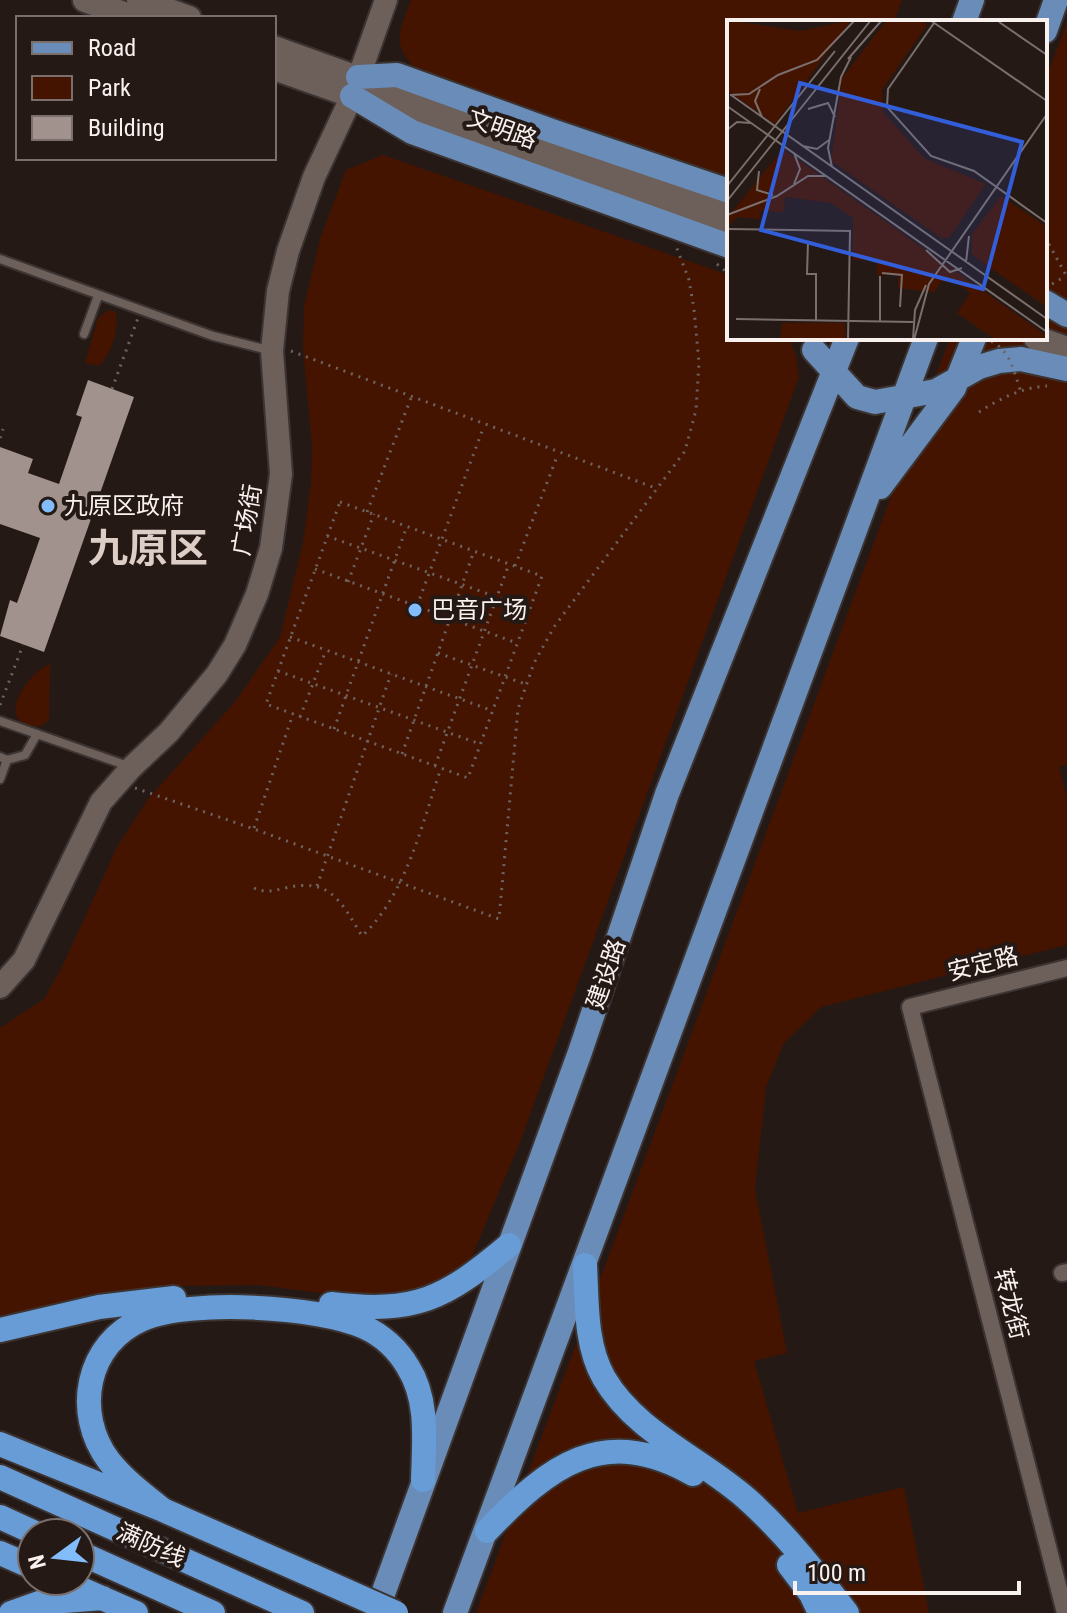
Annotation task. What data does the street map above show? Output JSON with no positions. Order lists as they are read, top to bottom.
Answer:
{
  "streets": {
    "highway": ["满防线"],
    "main road": ["文明路", "建设路"],
    "street": ["广场街", "安定路", "转龙街"]
  },
  "crossings": [
    ["文明路", "广场街"],
    ["安定路", "转龙街"]
  ],
  "districts": ["九原区"],
  "places": ["九原区政府", "巴音广场"],
  "legend": ["Road", "Park", "Building"],
  "scale_bar": "100 m",
  "north": "left"
}
